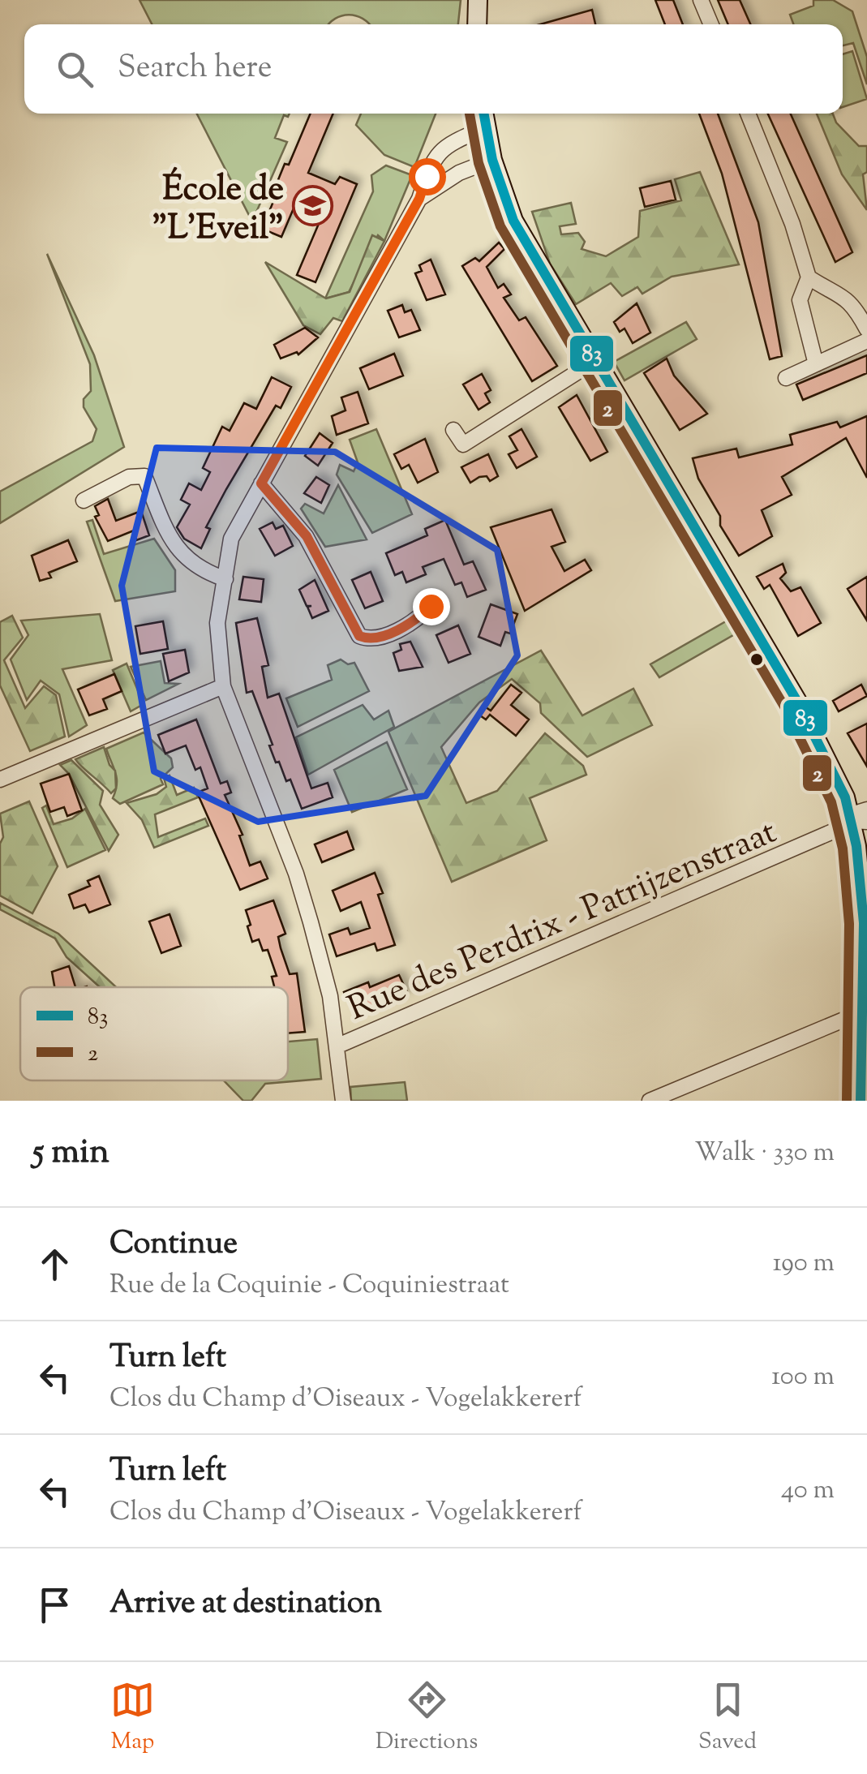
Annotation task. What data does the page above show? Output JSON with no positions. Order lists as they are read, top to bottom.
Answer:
{
  "streets": {
    "street": ["Rue des Perdrix - Patrijzenstraat"]
  },
  "places": {
    "school or university": ["École de \"L'Eveil\""]
  },
  "lines": ["transit line 83", "transit line 2"],
  "legend": ["83", "2"],
  "page": {
    "search": "Search here",
    "heading": ["5 min", "Walk · 330 m"],
    "list": [
      ["Continue", "Rue de la Coquinie - Coquiniestraat", "190 m"],
      ["Turn left", "Clos du Champ d'Oiseaux - Vogelakkererf", "100 m"],
      ["Turn left", "Clos du Champ d'Oiseaux - Vogelakkererf", "40 m"],
      "Arrive at destination"
    ],
    "nav": ["Map", "Directions", "Saved"]
  }
}
